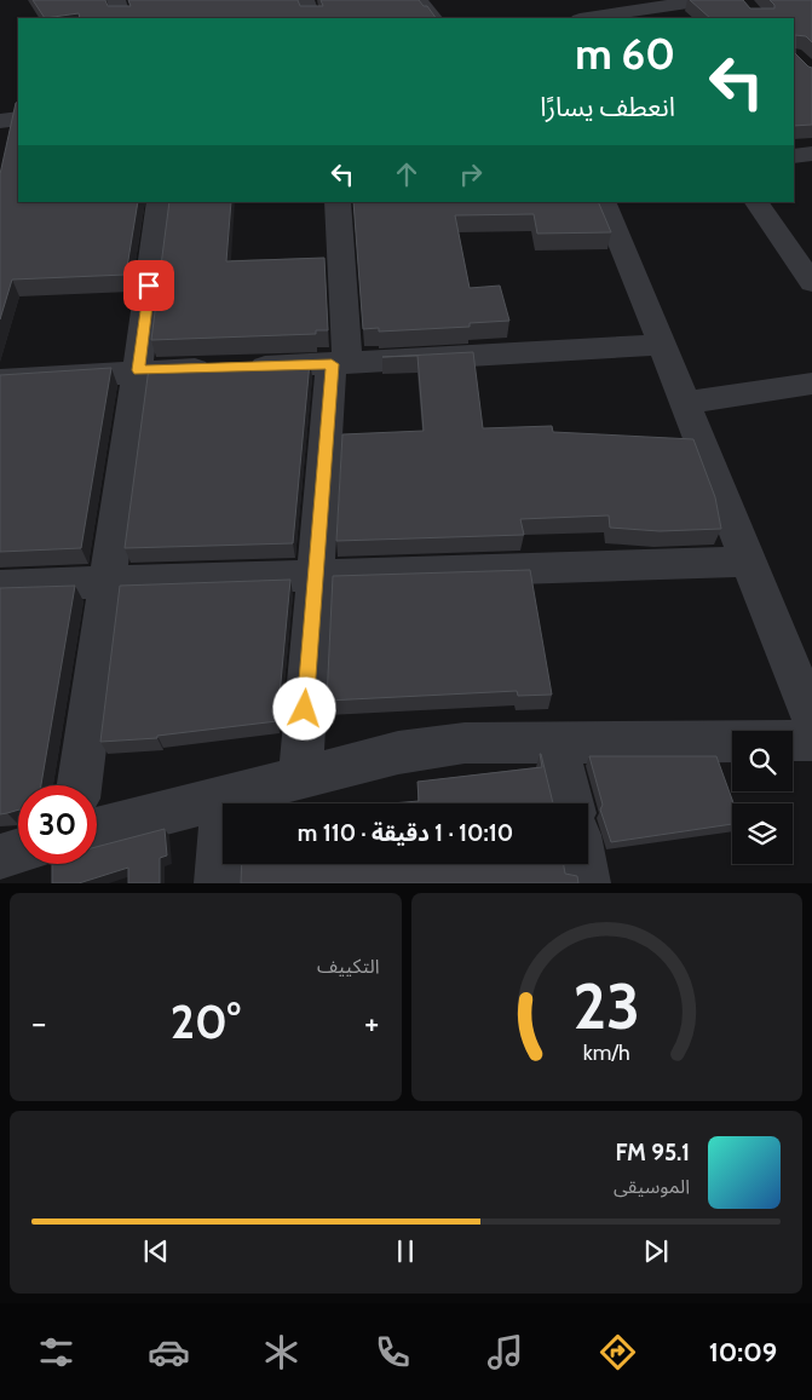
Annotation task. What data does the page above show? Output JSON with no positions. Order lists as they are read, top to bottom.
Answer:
{
  "page": {
    "turn": ["60 m", "انعطف يسارًا"],
    "limit": "30",
    "trip": "10:10 · 1 دقيقة · 110 m",
    "tile": "التكييف",
    "heat": ["−", "20°", "+"],
    "song": ["95.1 FM", "الموسيقى"],
    "tabs": "10:09",
    "gauge": ["23", "km/h"]
  }
}
